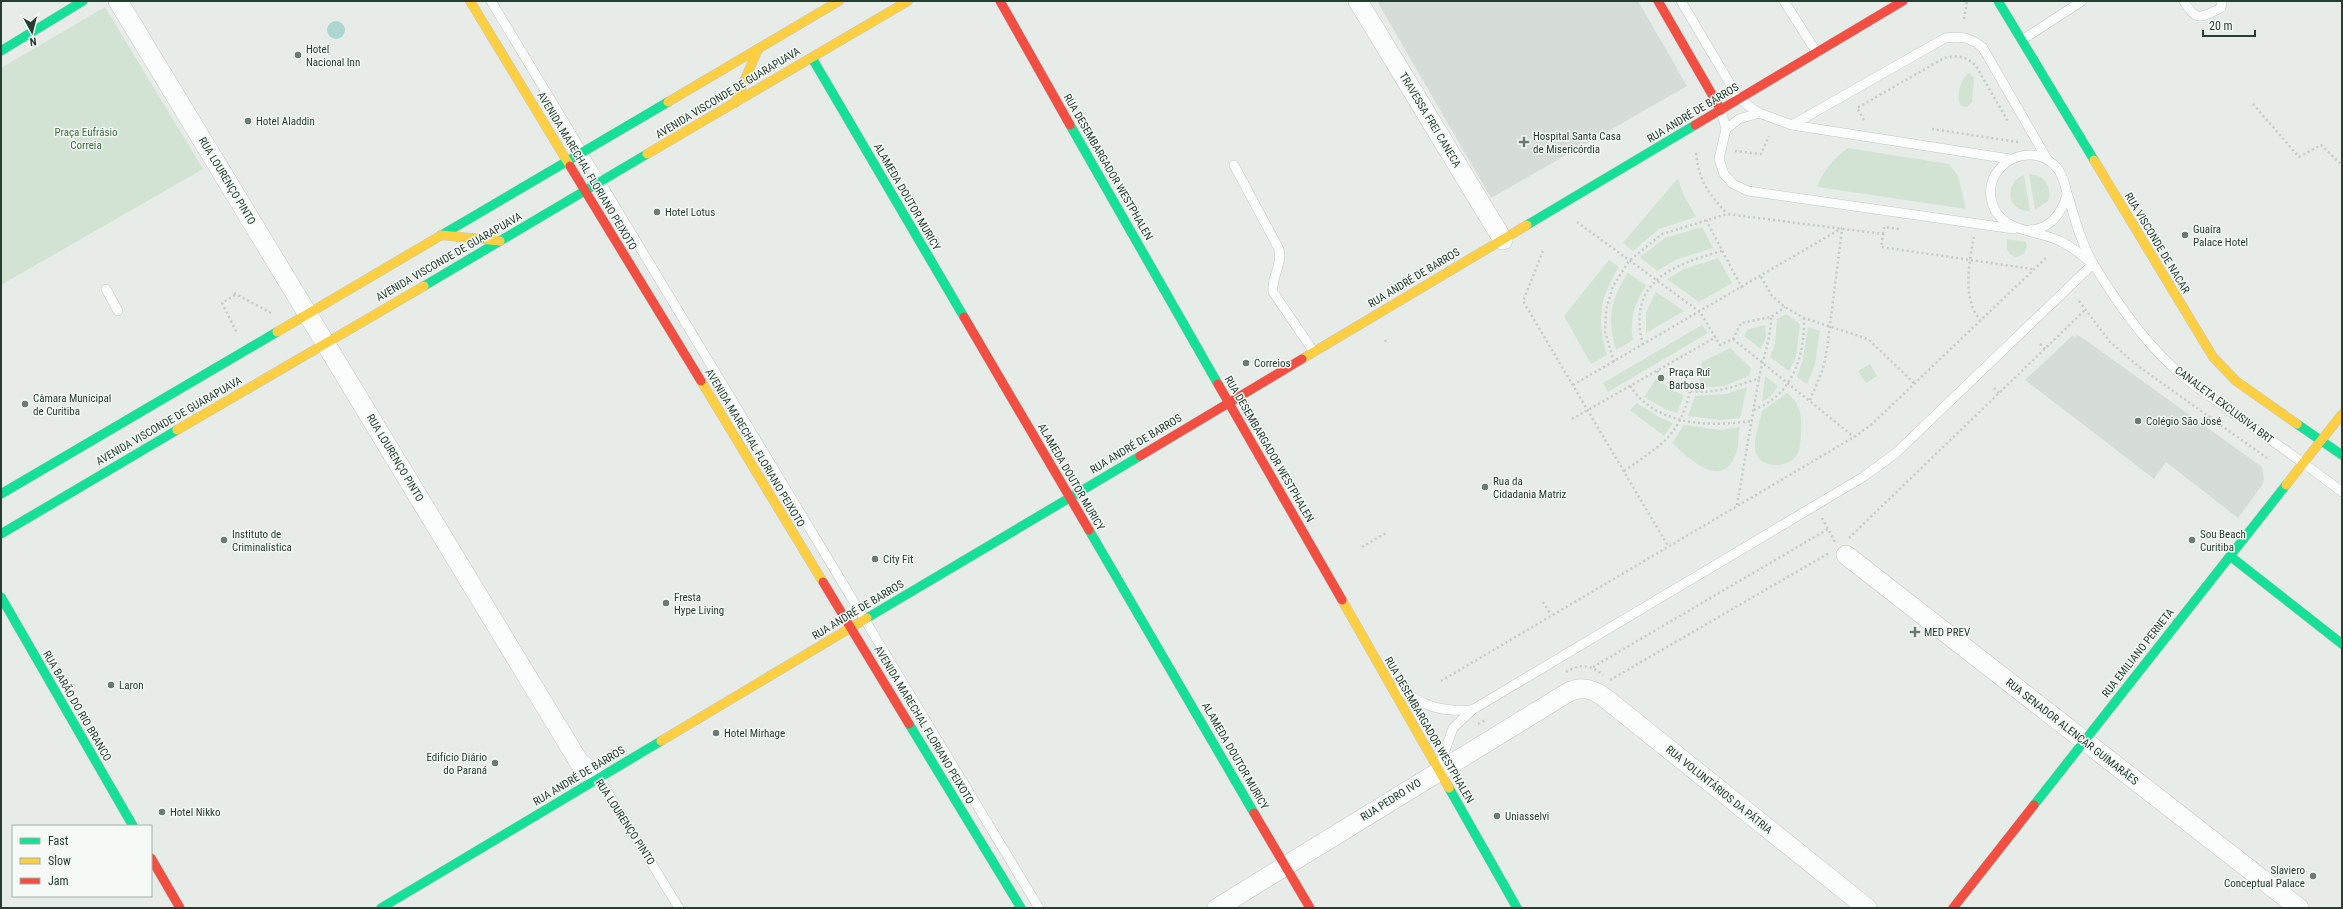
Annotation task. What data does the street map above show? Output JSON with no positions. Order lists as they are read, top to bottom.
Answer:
{
  "streets": {
    "main road": [
      "AVENIDA VISCONDE DE GUARAPUAVA",
      "RUA ANDRÉ DE BARROS",
      "RUA DESEMBARGADOR WESTPHALEN",
      "AVENIDA MARECHAL FLORIANO PEIXOTO",
      "ALAMEDA DOUTOR MURICY",
      "RUA VISCONDE DE NACAR",
      "RUA EMILIANO PERNETA",
      "RUA BARÃO DO RIO BRANCO"
    ],
    "street": [
      "TRAVESSA FREI CANECA",
      "RUA LOURENÇO PINTO",
      "RUA SENADOR ALENCAR GUIMARÃES",
      "RUA VOLUNTÁRIOS DA PÁTRIA",
      "RUA PEDRO IVO"
    ],
    "lane": ["CANALETA EXCLUSIVA BRT"]
  },
  "crossings": [
    ["AVENIDA VISCONDE DE GUARAPUAVA", "AVENIDA MARECHAL FLORIANO PEIXOTO"],
    ["AVENIDA VISCONDE DE GUARAPUAVA", "RUA LOURENÇO PINTO"],
    ["AVENIDA VISCONDE DE GUARAPUAVA", "ALAMEDA DOUTOR MURICY"],
    ["RUA ANDRÉ DE BARROS", "TRAVESSA FREI CANECA"],
    ["RUA ANDRÉ DE BARROS", "RUA DESEMBARGADOR WESTPHALEN"],
    ["RUA ANDRÉ DE BARROS", "AVENIDA MARECHAL FLORIANO PEIXOTO"],
    ["RUA ANDRÉ DE BARROS", "RUA LOURENÇO PINTO"],
    ["RUA ANDRÉ DE BARROS", "ALAMEDA DOUTOR MURICY"],
    ["RUA DESEMBARGADOR WESTPHALEN", "RUA PEDRO IVO"],
    ["ALAMEDA DOUTOR MURICY", "RUA PEDRO IVO"],
    ["RUA VISCONDE DE NACAR", "RUA EMILIANO PERNETA"],
    ["CANALETA EXCLUSIVA BRT", "RUA EMILIANO PERNETA"],
    ["RUA EMILIANO PERNETA", "RUA SENADOR ALENCAR GUIMARÃES"],
    ["RUA VOLUNTÁRIOS DA PÁTRIA", "RUA PEDRO IVO"]
  ],
  "parks": ["Praça Eufrásio Correia"],
  "places": {
    "other": [
      "Hotel Nacional Inn",
      "Hotel Aladdin",
      "Hotel Lotus",
      "Guaíra Palace Hotel",
      "Correios",
      "Praça Rui Barbosa",
      "Câmara Municipal de Curitiba",
      "Colégio São José",
      "Rua da Cidadania Matriz",
      "Instituto de Criminalística",
      "Sou Beach Curitiba",
      "City Fit",
      "Fresta Hype Living",
      "Laron",
      "Hotel Mirhage",
      "Edifício Diário do Paraná",
      "Hotel Nikko",
      "Uniasselvi",
      "Slaviero Conceptual Palace"
    ],
    "health": ["Hospital Santa Casa de Misericórdia", "MED PREV"]
  },
  "legend": ["Fast", "Slow", "Jam"],
  "scale_bar": "20 m",
  "north": "bottom"
}
